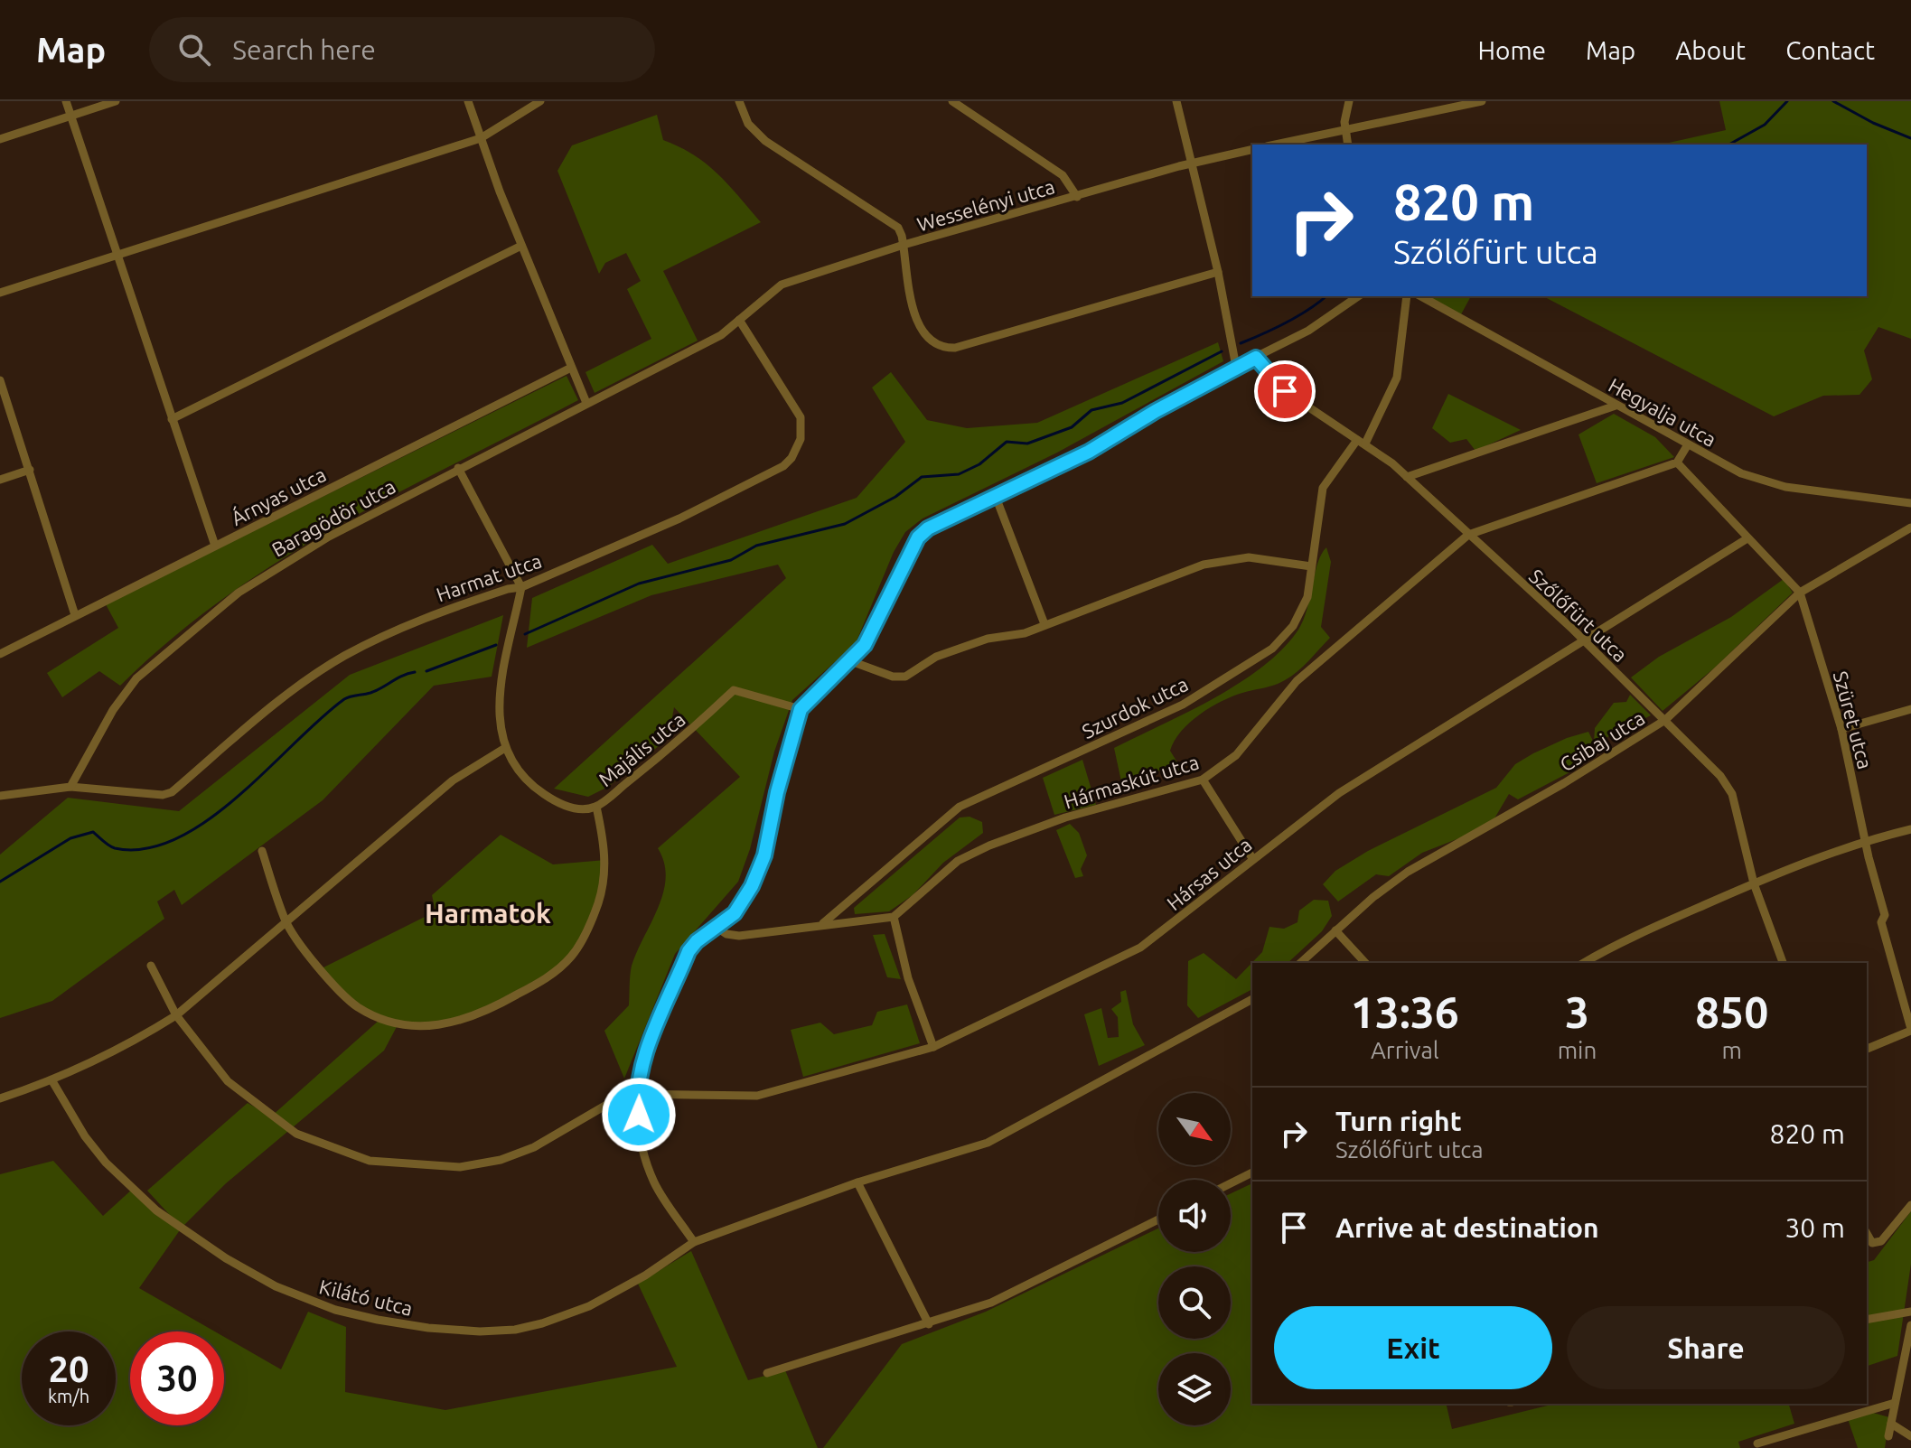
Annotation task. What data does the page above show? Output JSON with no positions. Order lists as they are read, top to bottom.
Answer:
{
  "streets": {
    "street": [
      "Wesselényi utca",
      "Hegyalja utca",
      "Árnyas utca",
      "Baragödör utca",
      "Harmat utca",
      "Szőlőfürt utca",
      "Szurdok utca",
      "Szüret utca",
      "Csibaj utca",
      "Majális utca",
      "Hármaskút utca",
      "Hársas utca",
      "Kilátó utca"
    ]
  },
  "crossings": [
    ["Wesselényi utca", "Baragödör utca"],
    ["Wesselényi utca", "Harmat utca"],
    ["Baragödör utca", "Harmat utca"],
    ["Szőlőfürt utca", "Szurdok utca"],
    ["Szőlőfürt utca", "Csibaj utca"],
    ["Szőlőfürt utca", "Hármaskút utca"],
    ["Szőlőfürt utca", "Hársas utca"],
    ["Szüret utca", "Csibaj utca"],
    ["Szüret utca", "Hármaskút utca"],
    ["Szüret utca", "Hársas utca"]
  ],
  "districts": ["Harmatok"],
  "north": "bottom right",
  "page": {
    "header": "Map",
    "search": "Search here",
    "nav": [
      "Home",
      "Map",
      "About",
      "Contact"
    ],
    "turn": ["820 m", "Szőlőfürt utca"],
    "eta": [
      "13:36",
      "Arrival",
      "3",
      "min",
      "850",
      "m"
    ],
    "list": [
      {
        "name": "Turn right",
        "note": "Szőlőfürt utca",
        "value": "820 m"
      },
      {
        "name": "Arrive at destination",
        "value": "30 m"
      }
    ],
    "buttons": ["Exit", "Share"],
    "speed": "20 km/h",
    "limit": "30"
  }
}
